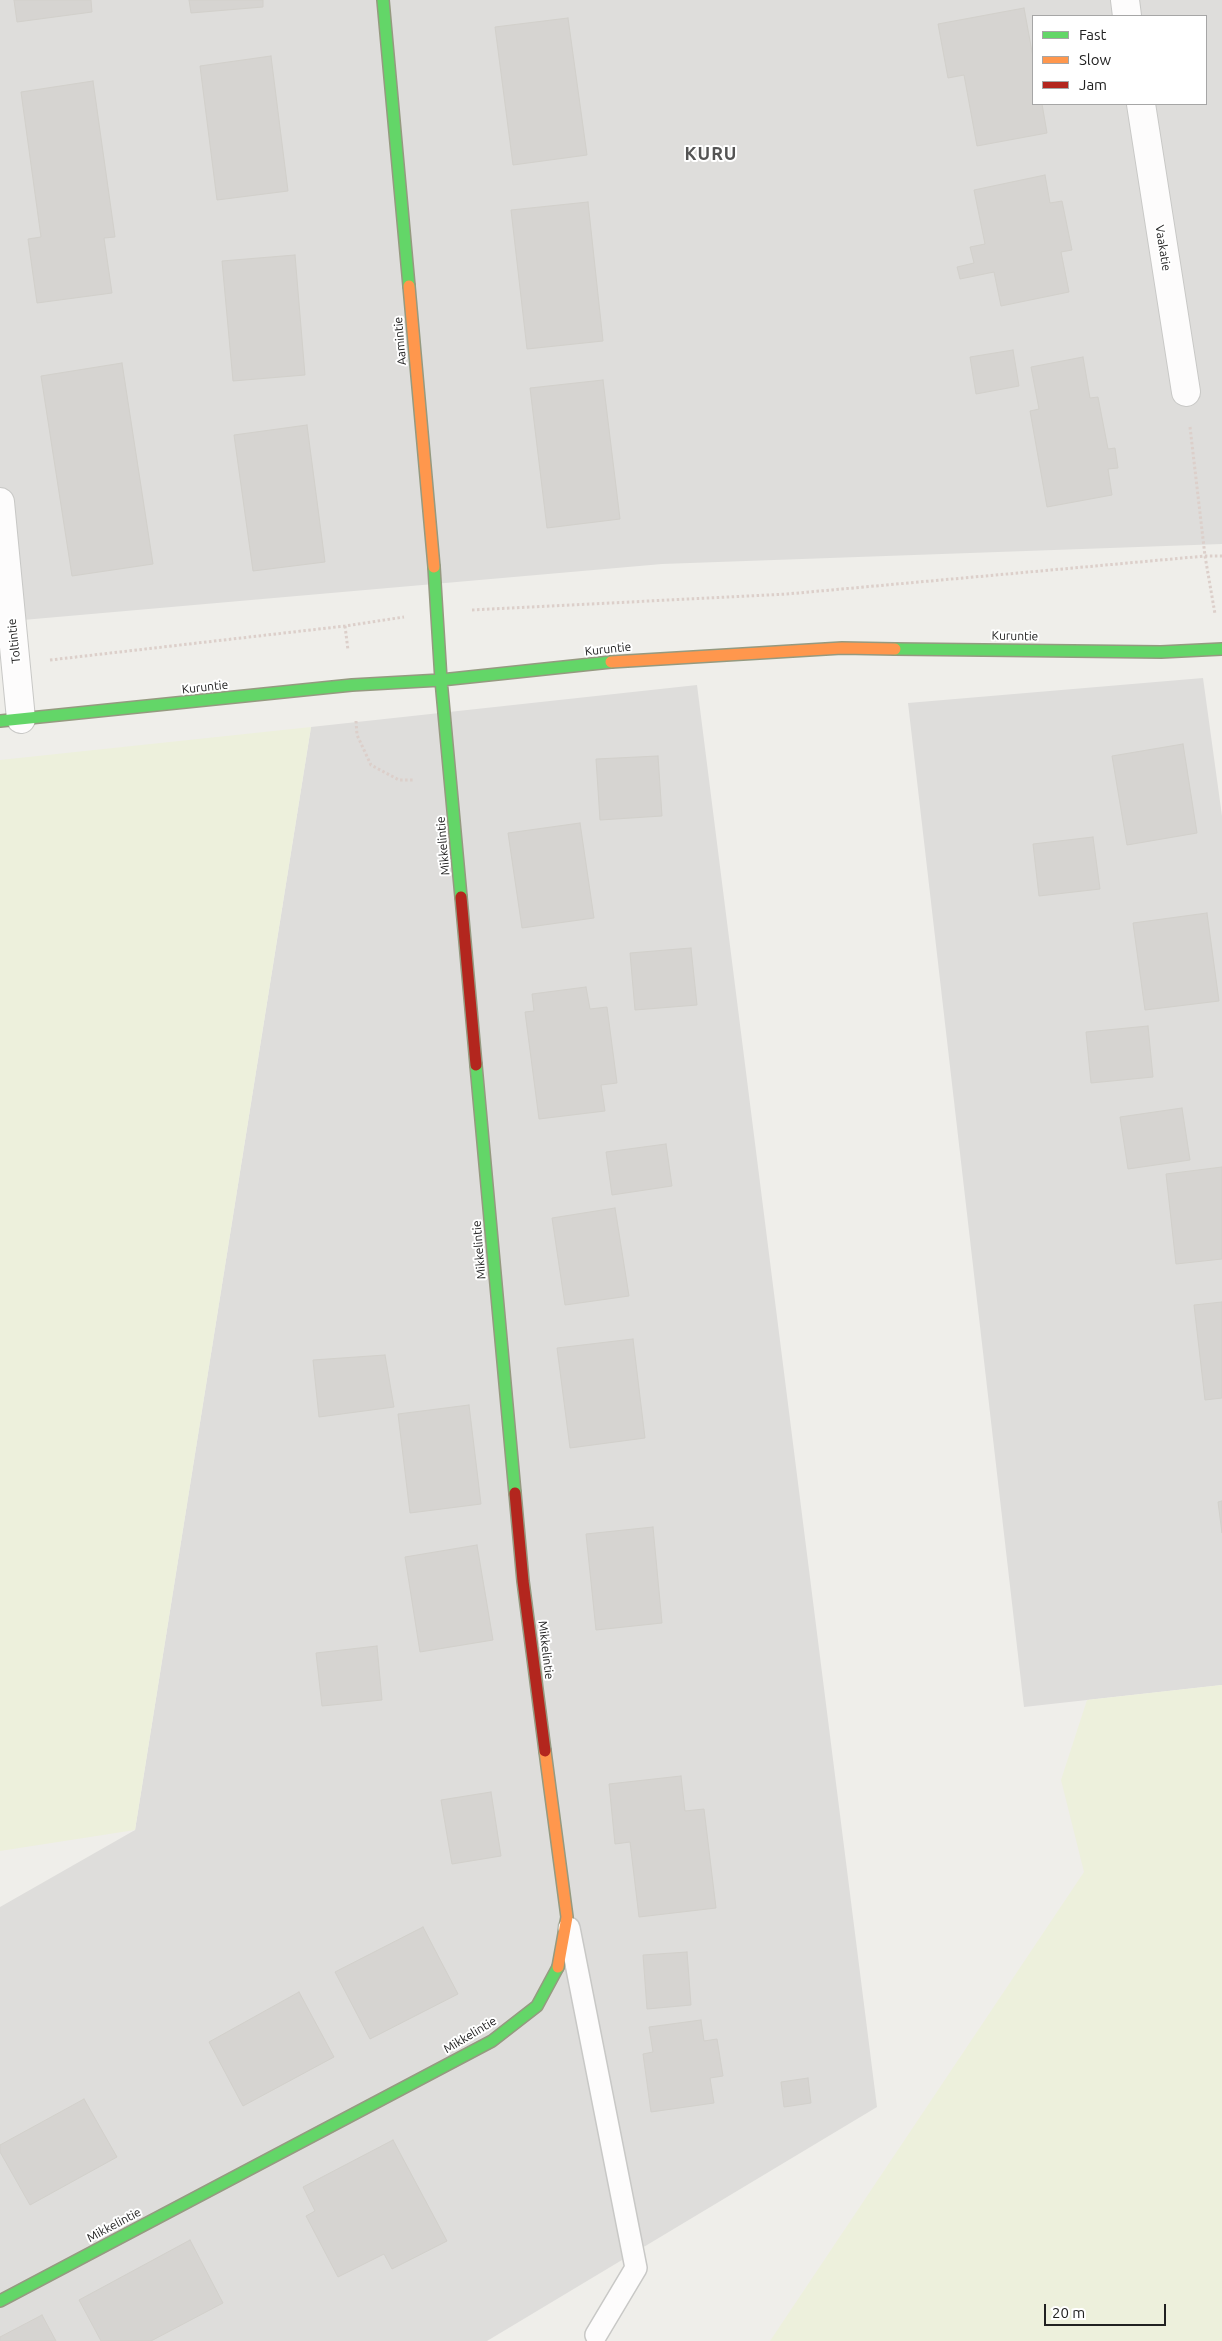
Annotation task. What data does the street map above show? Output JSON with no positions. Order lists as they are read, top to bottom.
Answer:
{
  "streets": {
    "street": [
      "Vaakatie",
      "Aamintie",
      "Kuruntie",
      "Toltintie",
      "Mikkelintie"
    ]
  },
  "crossings": [
    ["Aamintie", "Kuruntie"],
    ["Aamintie", "Mikkelintie"],
    ["Kuruntie", "Toltintie"],
    ["Kuruntie", "Mikkelintie"]
  ],
  "districts": ["KURU"],
  "legend": ["Fast", "Slow", "Jam"],
  "scale_bar": "20 m"
}
